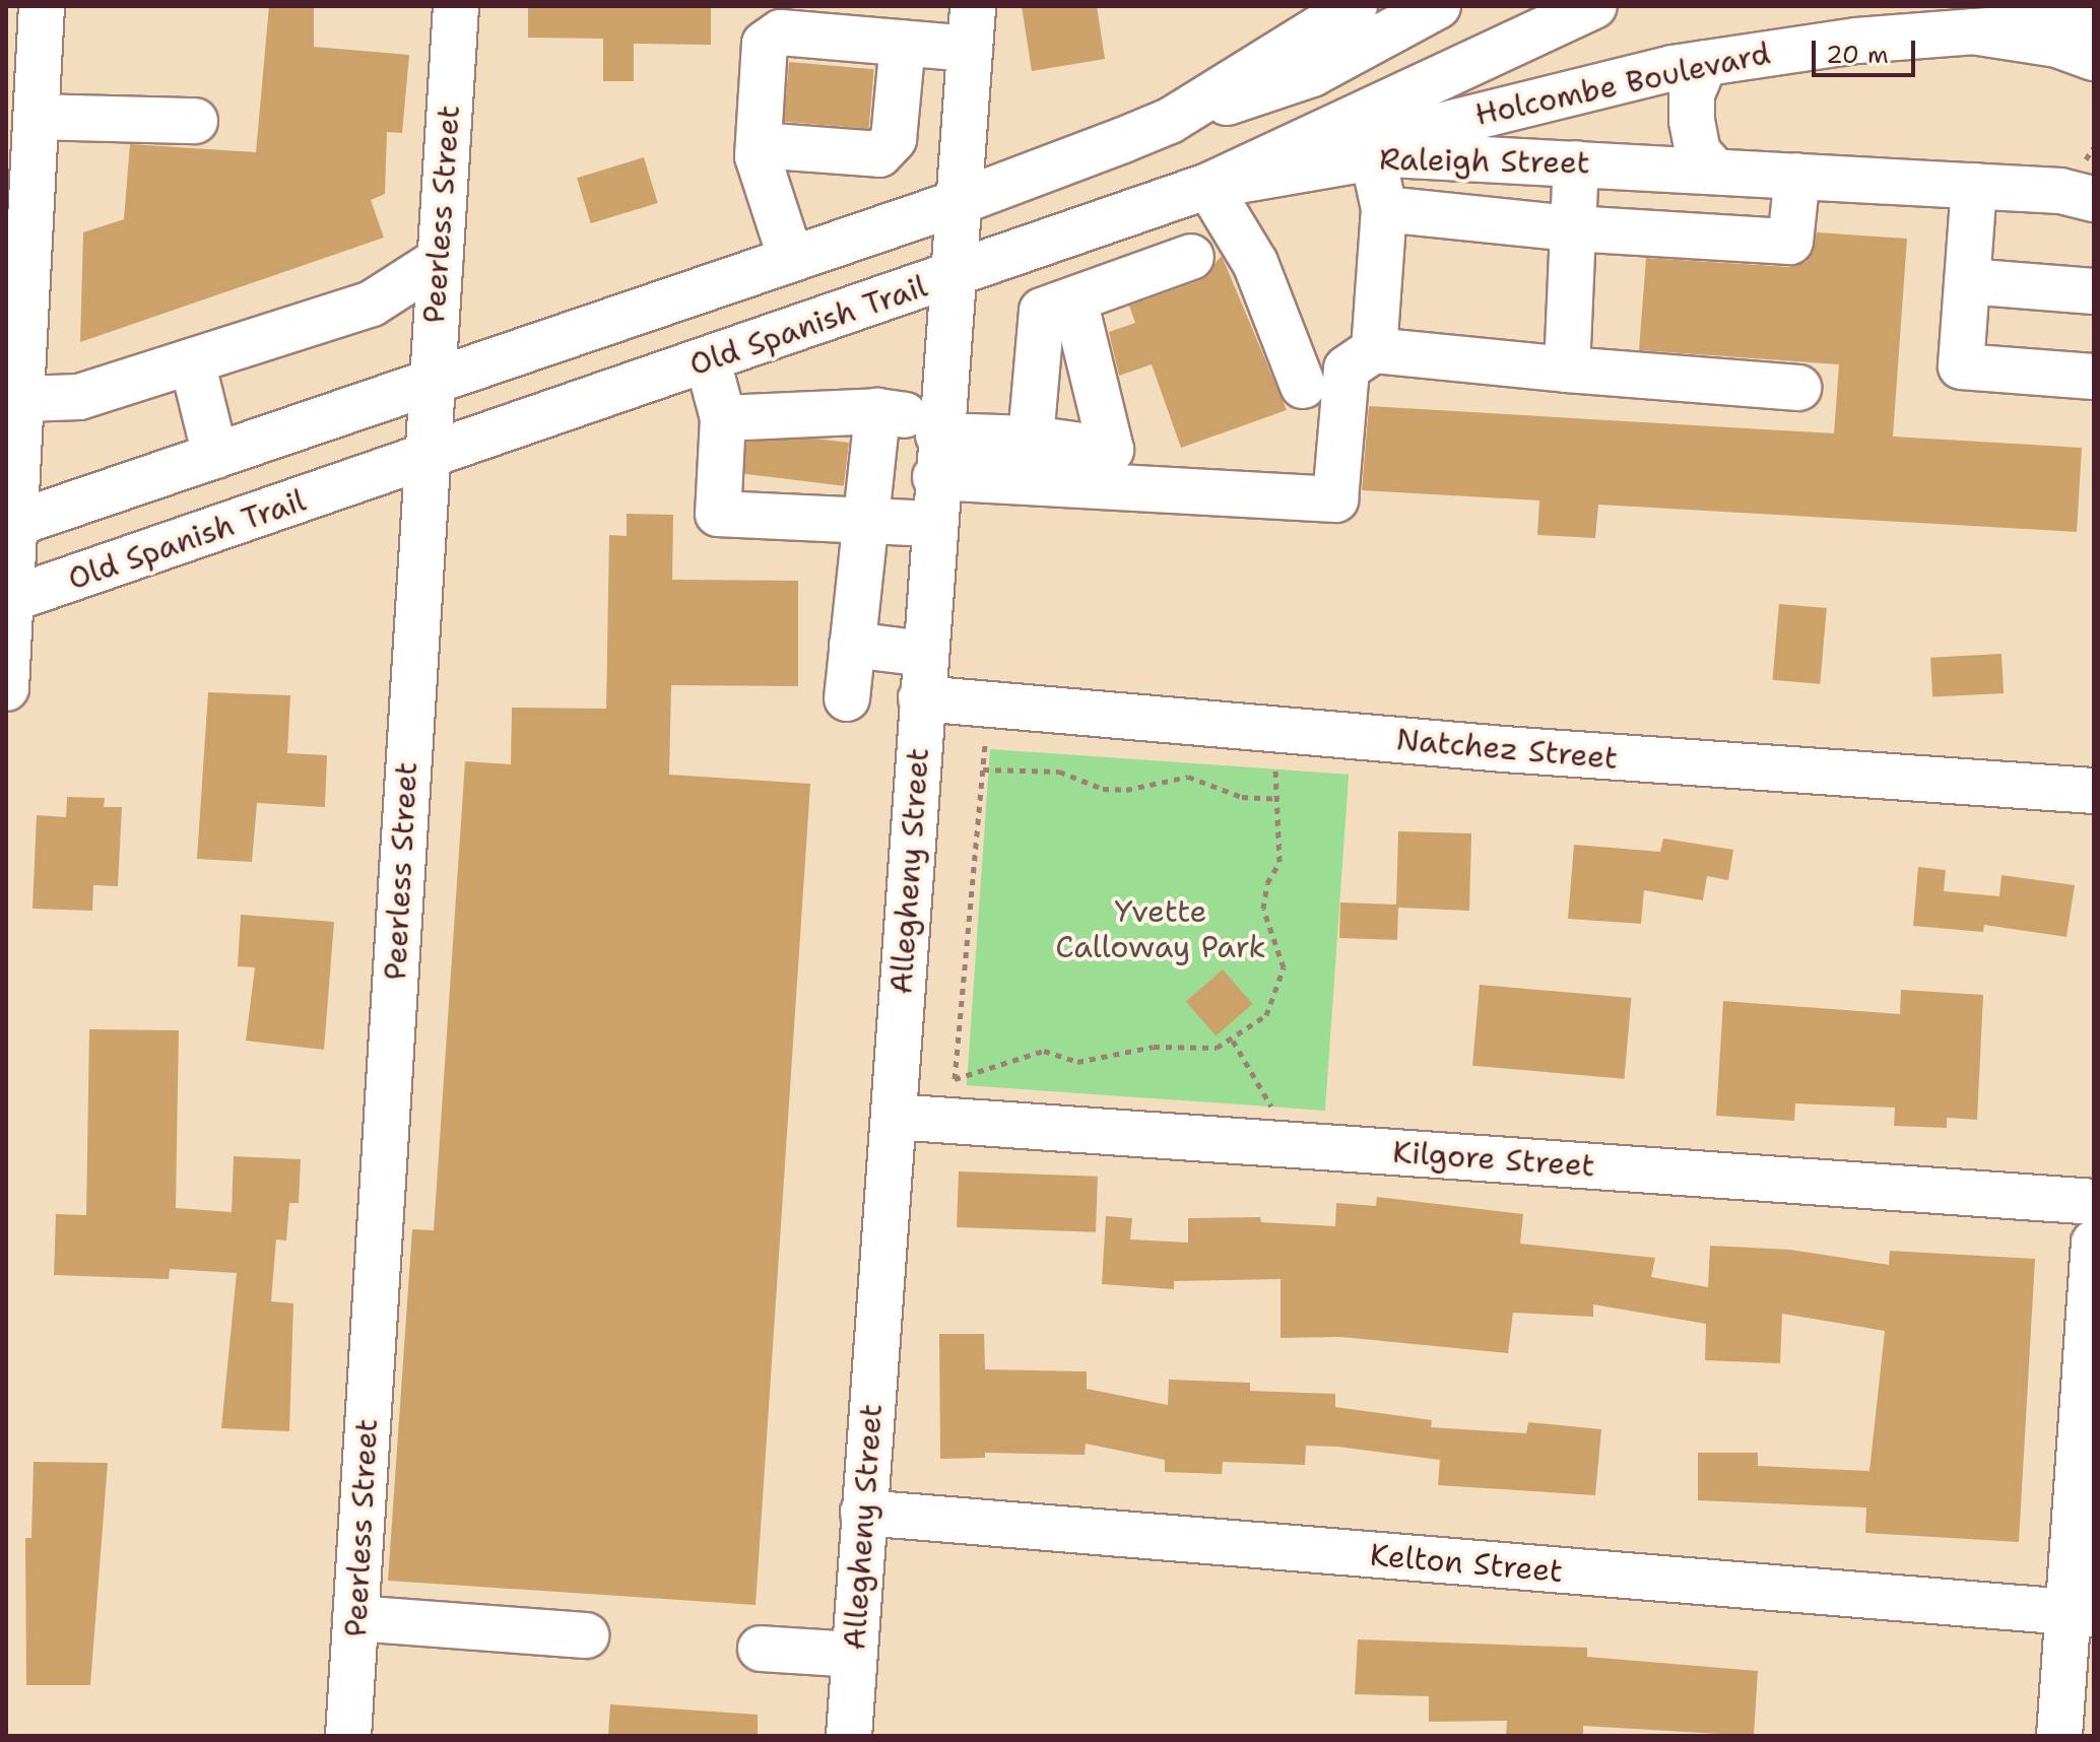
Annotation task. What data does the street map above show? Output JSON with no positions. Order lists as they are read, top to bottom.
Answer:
{
  "streets": {
    "main road": [
      "Holcombe Boulevard",
      "Raleigh Street",
      "Peerless Street",
      "Old Spanish Trail",
      "Natchez Street",
      "Allegheny Street",
      "Kilgore Street",
      "Kelton Street"
    ]
  },
  "crossings": [
    ["Holcombe Boulevard", "Raleigh Street"],
    ["Holcombe Boulevard", "Old Spanish Trail"],
    ["Raleigh Street", "Old Spanish Trail"],
    ["Peerless Street", "Old Spanish Trail"],
    ["Old Spanish Trail", "Allegheny Street"],
    ["Natchez Street", "Allegheny Street"],
    ["Allegheny Street", "Kilgore Street"],
    ["Allegheny Street", "Kelton Street"]
  ],
  "parks": ["Yvette Calloway Park"],
  "scale_bar": "20 m"
}
